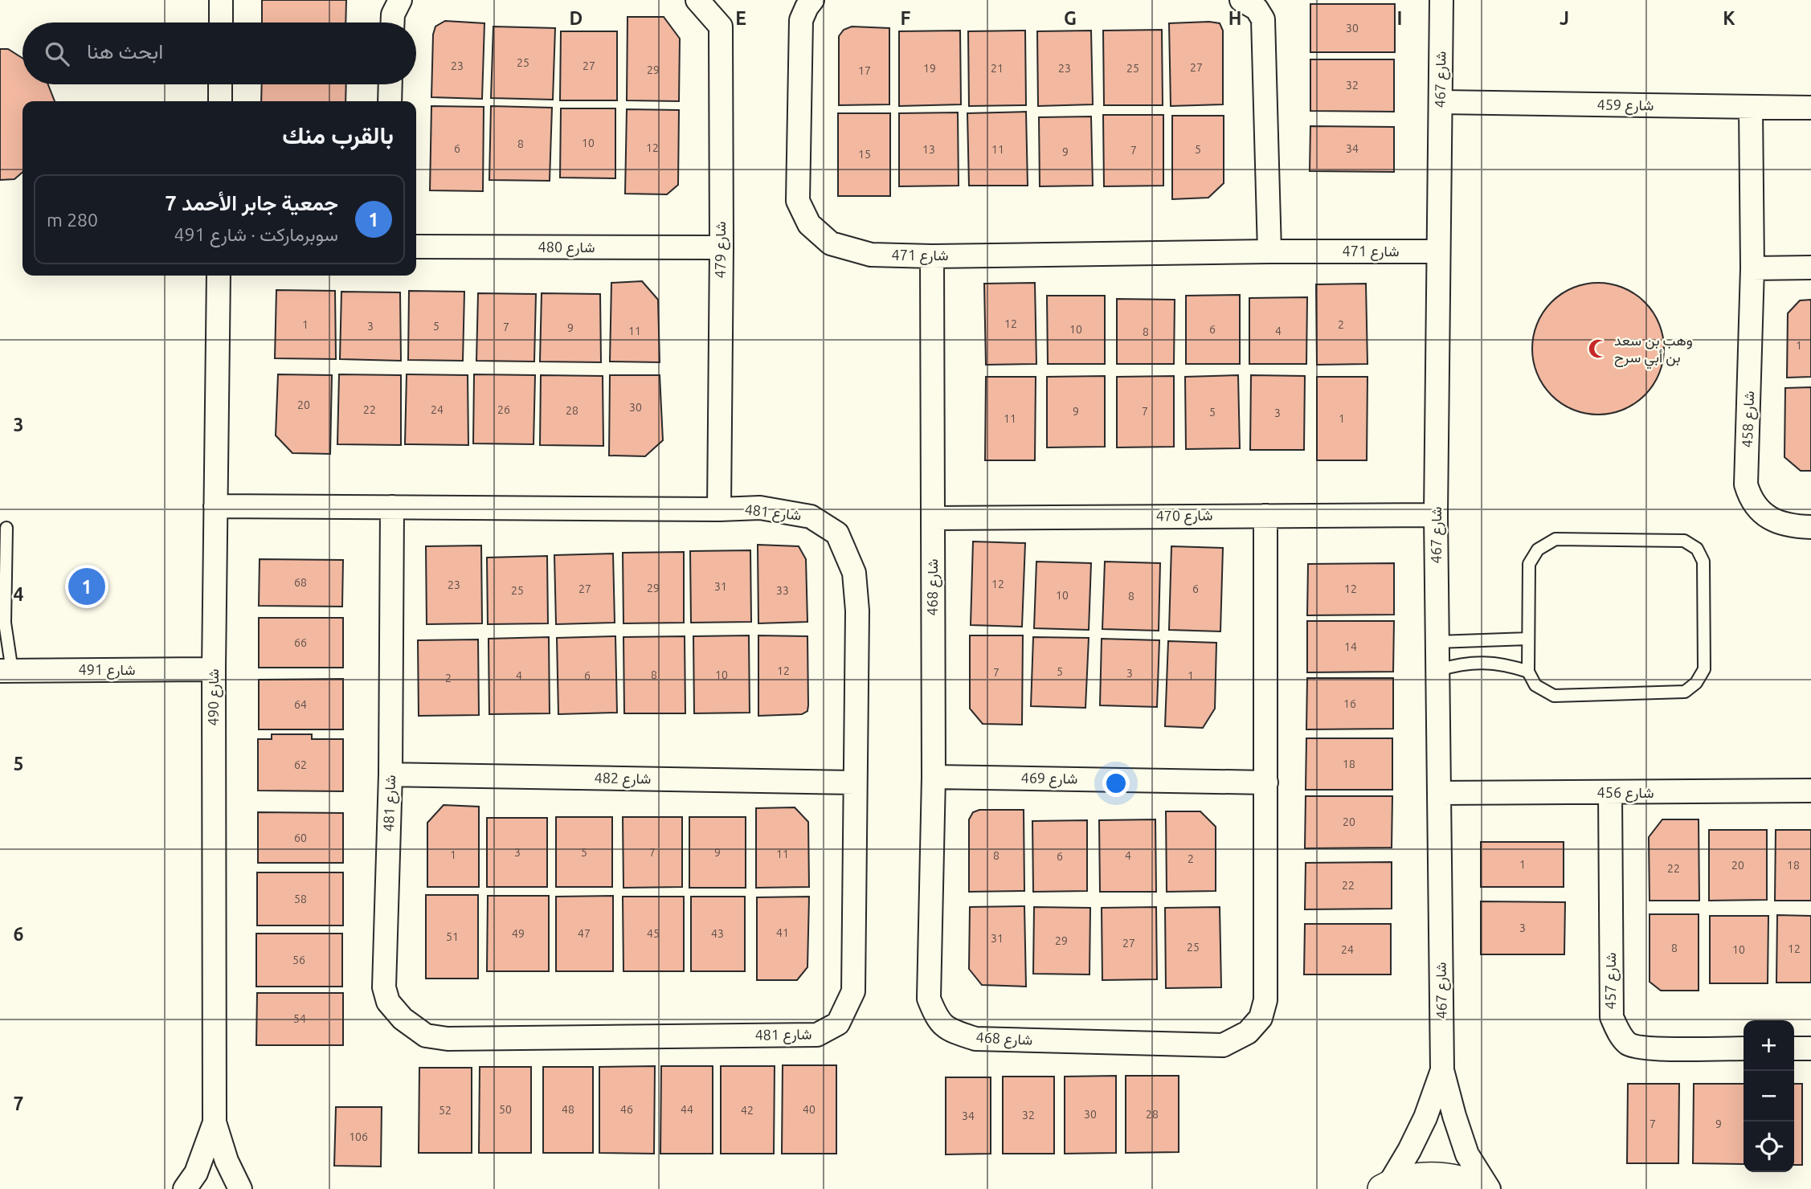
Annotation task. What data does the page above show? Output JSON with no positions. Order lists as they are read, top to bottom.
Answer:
{
  "streets": {
    "street": [
      "شارع 467",
      "شارع 459",
      "شارع 480",
      "شارع 479",
      "شارع 471",
      "شارع 458",
      "شارع 481",
      "شارع 470",
      "شارع 468",
      "شارع 491",
      "شارع 490",
      "شارع 482",
      "شارع 469",
      "شارع 456",
      "شارع 457"
    ]
  },
  "crossings": [
    ["شارع 467", "شارع 459"],
    ["شارع 467", "شارع 471"],
    ["شارع 467", "شارع 470"],
    ["شارع 467", "شارع 456"],
    ["شارع 459", "شارع 458"],
    ["شارع 480", "شارع 479"],
    ["شارع 479", "شارع 481"],
    ["شارع 471", "شارع 468"],
    ["شارع 481", "شارع 490"],
    ["شارع 481", "شارع 482"],
    ["شارع 470", "شارع 468"],
    ["شارع 468", "شارع 469"],
    ["شارع 491", "شارع 490"],
    ["شارع 456", "شارع 457"]
  ],
  "places": {
    "mosque": ["وهب بن سعد بن أبي سرح"]
  },
  "house_numbers": [
    "30",
    "25",
    "23",
    "27",
    "27",
    "19",
    "21",
    "23",
    "25",
    "29",
    "17",
    "32",
    "10",
    "8",
    "12",
    "6",
    "34",
    "13",
    "11",
    "5",
    "7",
    "9",
    "15",
    "12",
    "1",
    "2",
    "3",
    "5",
    "7",
    "9",
    "10",
    "6",
    "11",
    "4",
    "8",
    "1",
    "20",
    "30",
    "22",
    "24",
    "26",
    "28",
    "9",
    "7",
    "5",
    "3",
    "11",
    "1",
    "68",
    "12",
    "23",
    "31",
    "29",
    "27",
    "6",
    "12",
    "25",
    "33",
    "10",
    "8",
    "66",
    "14",
    "12",
    "5",
    "7",
    "3",
    "8",
    "10",
    "4",
    "6",
    "1",
    "2",
    "16",
    "64",
    "18",
    "62",
    "20",
    "60",
    "3",
    "5",
    "7",
    "9",
    "11",
    "1",
    "8",
    "4",
    "6",
    "2",
    "1",
    "20",
    "18",
    "22",
    "22",
    "58",
    "3",
    "41",
    "49",
    "47",
    "45",
    "43",
    "51",
    "31",
    "29",
    "27",
    "25",
    "8",
    "12",
    "24",
    "10",
    "56",
    "54",
    "50",
    "48",
    "46",
    "44",
    "40",
    "52",
    "42",
    "30",
    "28",
    "32",
    "34",
    "7",
    "9",
    "106"
  ],
  "page": {
    "search": "ابحث هنا",
    "heading": "بالقرب منك",
    "list": [
      {
        "mark": "1",
        "name": "جمعية جابر الأحمد 7",
        "note": "سوبرماركت · شارع 491",
        "value": "280 m"
      }
    ],
    "pins": "1",
    "map_buttons": ["+", "−"]
  },
  "grid": {
    "columns": [
      "D",
      "E",
      "F",
      "G",
      "H",
      "I",
      "J",
      "K"
    ],
    "rows": [
      "3",
      "4",
      "5",
      "6",
      "7"
    ]
  }
}
